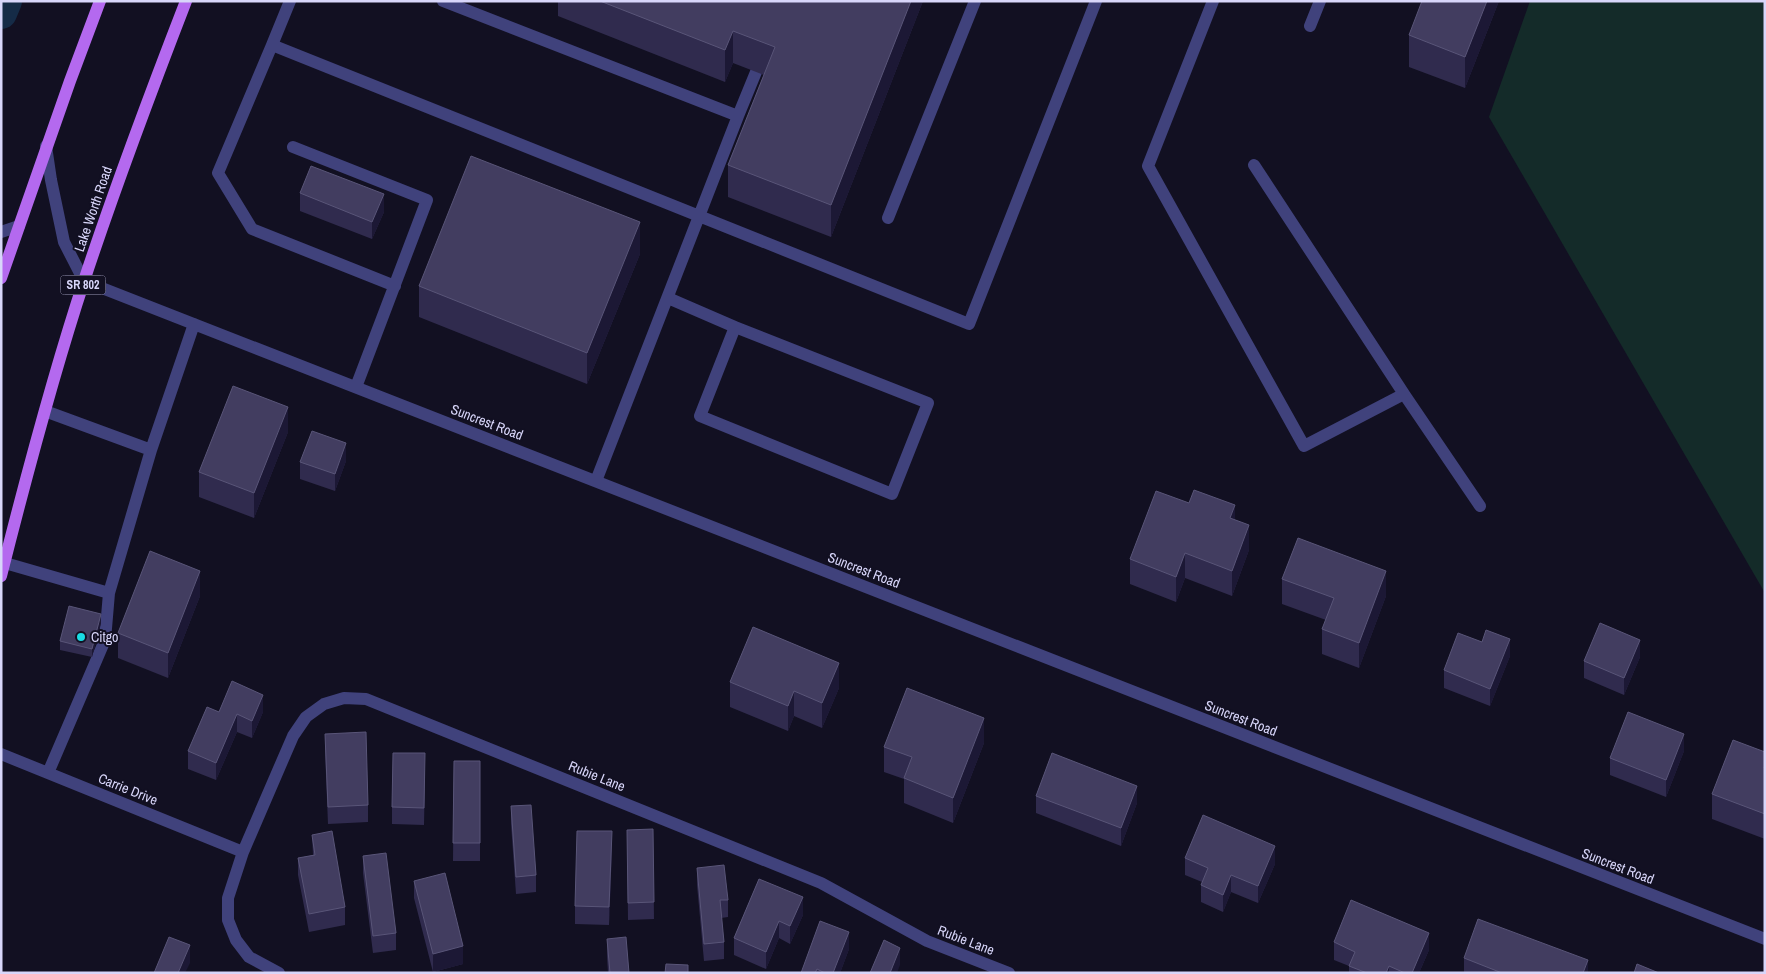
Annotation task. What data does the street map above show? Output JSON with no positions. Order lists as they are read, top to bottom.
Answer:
{
  "streets": {
    "main road": ["Lake Worth Road", "SR 802"],
    "street": ["Suncrest Road", "Rubie Lane", "Carrie Drive"]
  },
  "crossings": [
    ["Lake Worth Road", "Suncrest Road"],
    ["Rubie Lane", "Carrie Drive"]
  ],
  "places": ["Citgo"]
}
